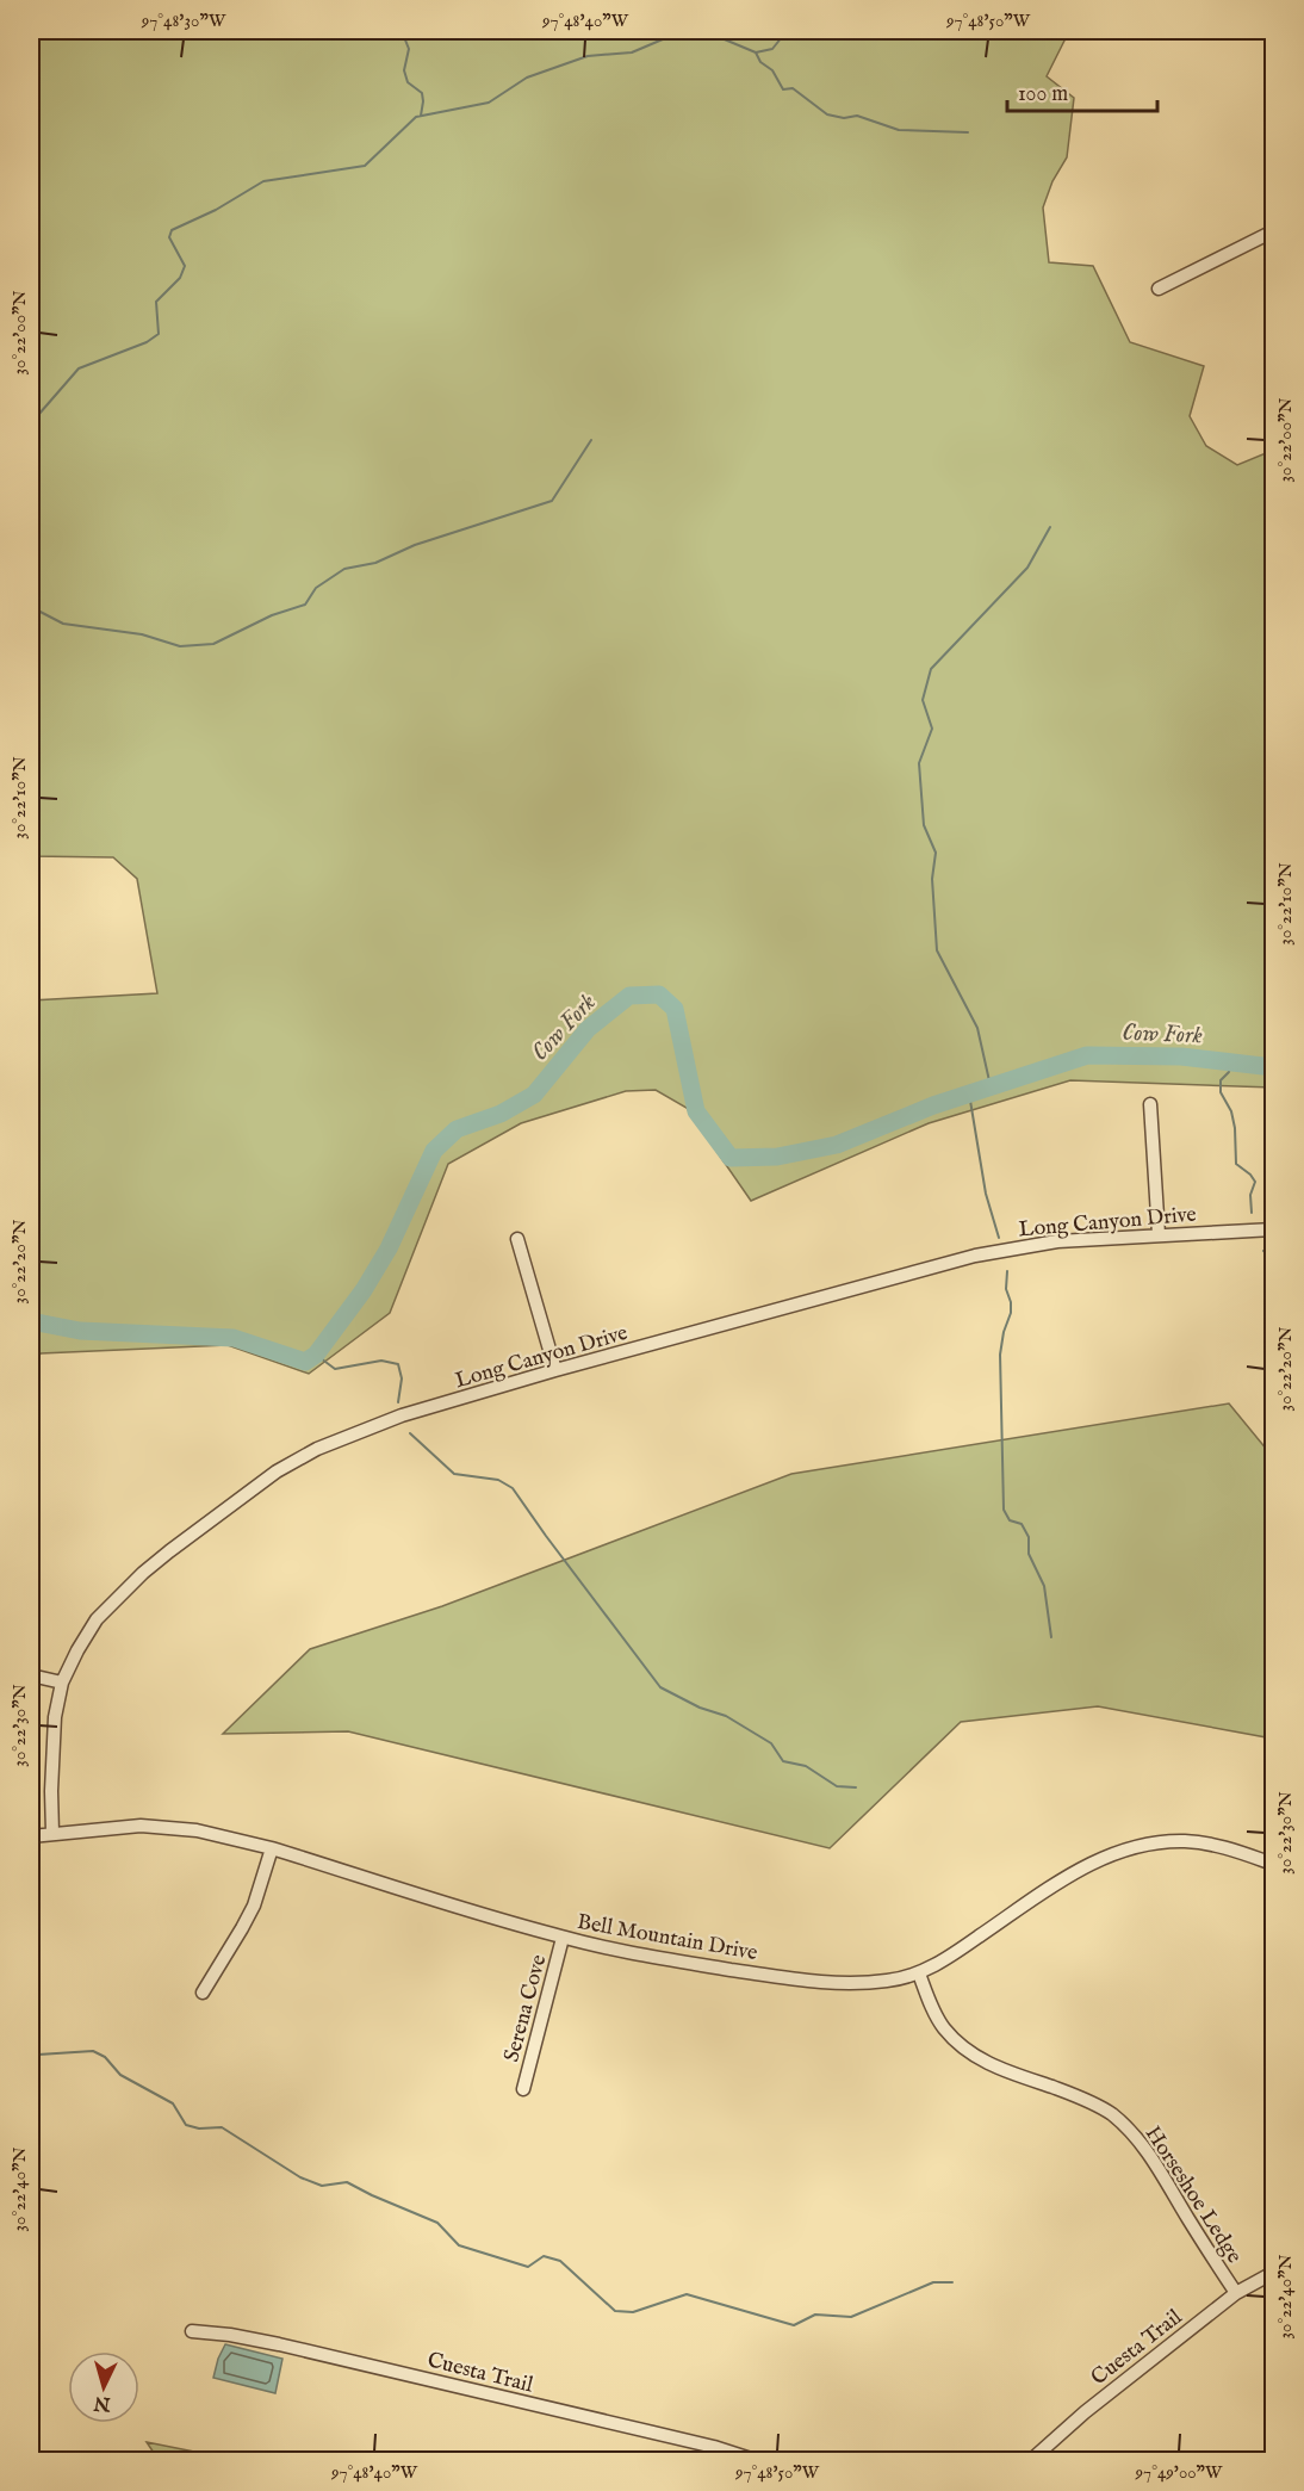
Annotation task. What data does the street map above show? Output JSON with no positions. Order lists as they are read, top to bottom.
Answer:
{
  "streets": {
    "street": [
      "Long Canyon Drive",
      "Bell Mountain Drive",
      "Serena Cove",
      "Horseshoe Ledge",
      "Cuesta Trail"
    ]
  },
  "crossings": [
    ["Long Canyon Drive", "Bell Mountain Drive"],
    ["Bell Mountain Drive", "Serena Cove"],
    ["Bell Mountain Drive", "Horseshoe Ledge"],
    ["Horseshoe Ledge", "Cuesta Trail"]
  ],
  "water": ["Cow Fork"],
  "scale_bar": "100 m",
  "north": "bottom",
  "coordinates": [
    "97°48'30\"W",
    "97°48'40\"W",
    "97°48'50\"W",
    "30°22'00\"N",
    "30°22'10\"N",
    "30°22'20\"N",
    "30°22'30\"N",
    "30°22'40\"N",
    "97°49'00\"W"
  ]
}
